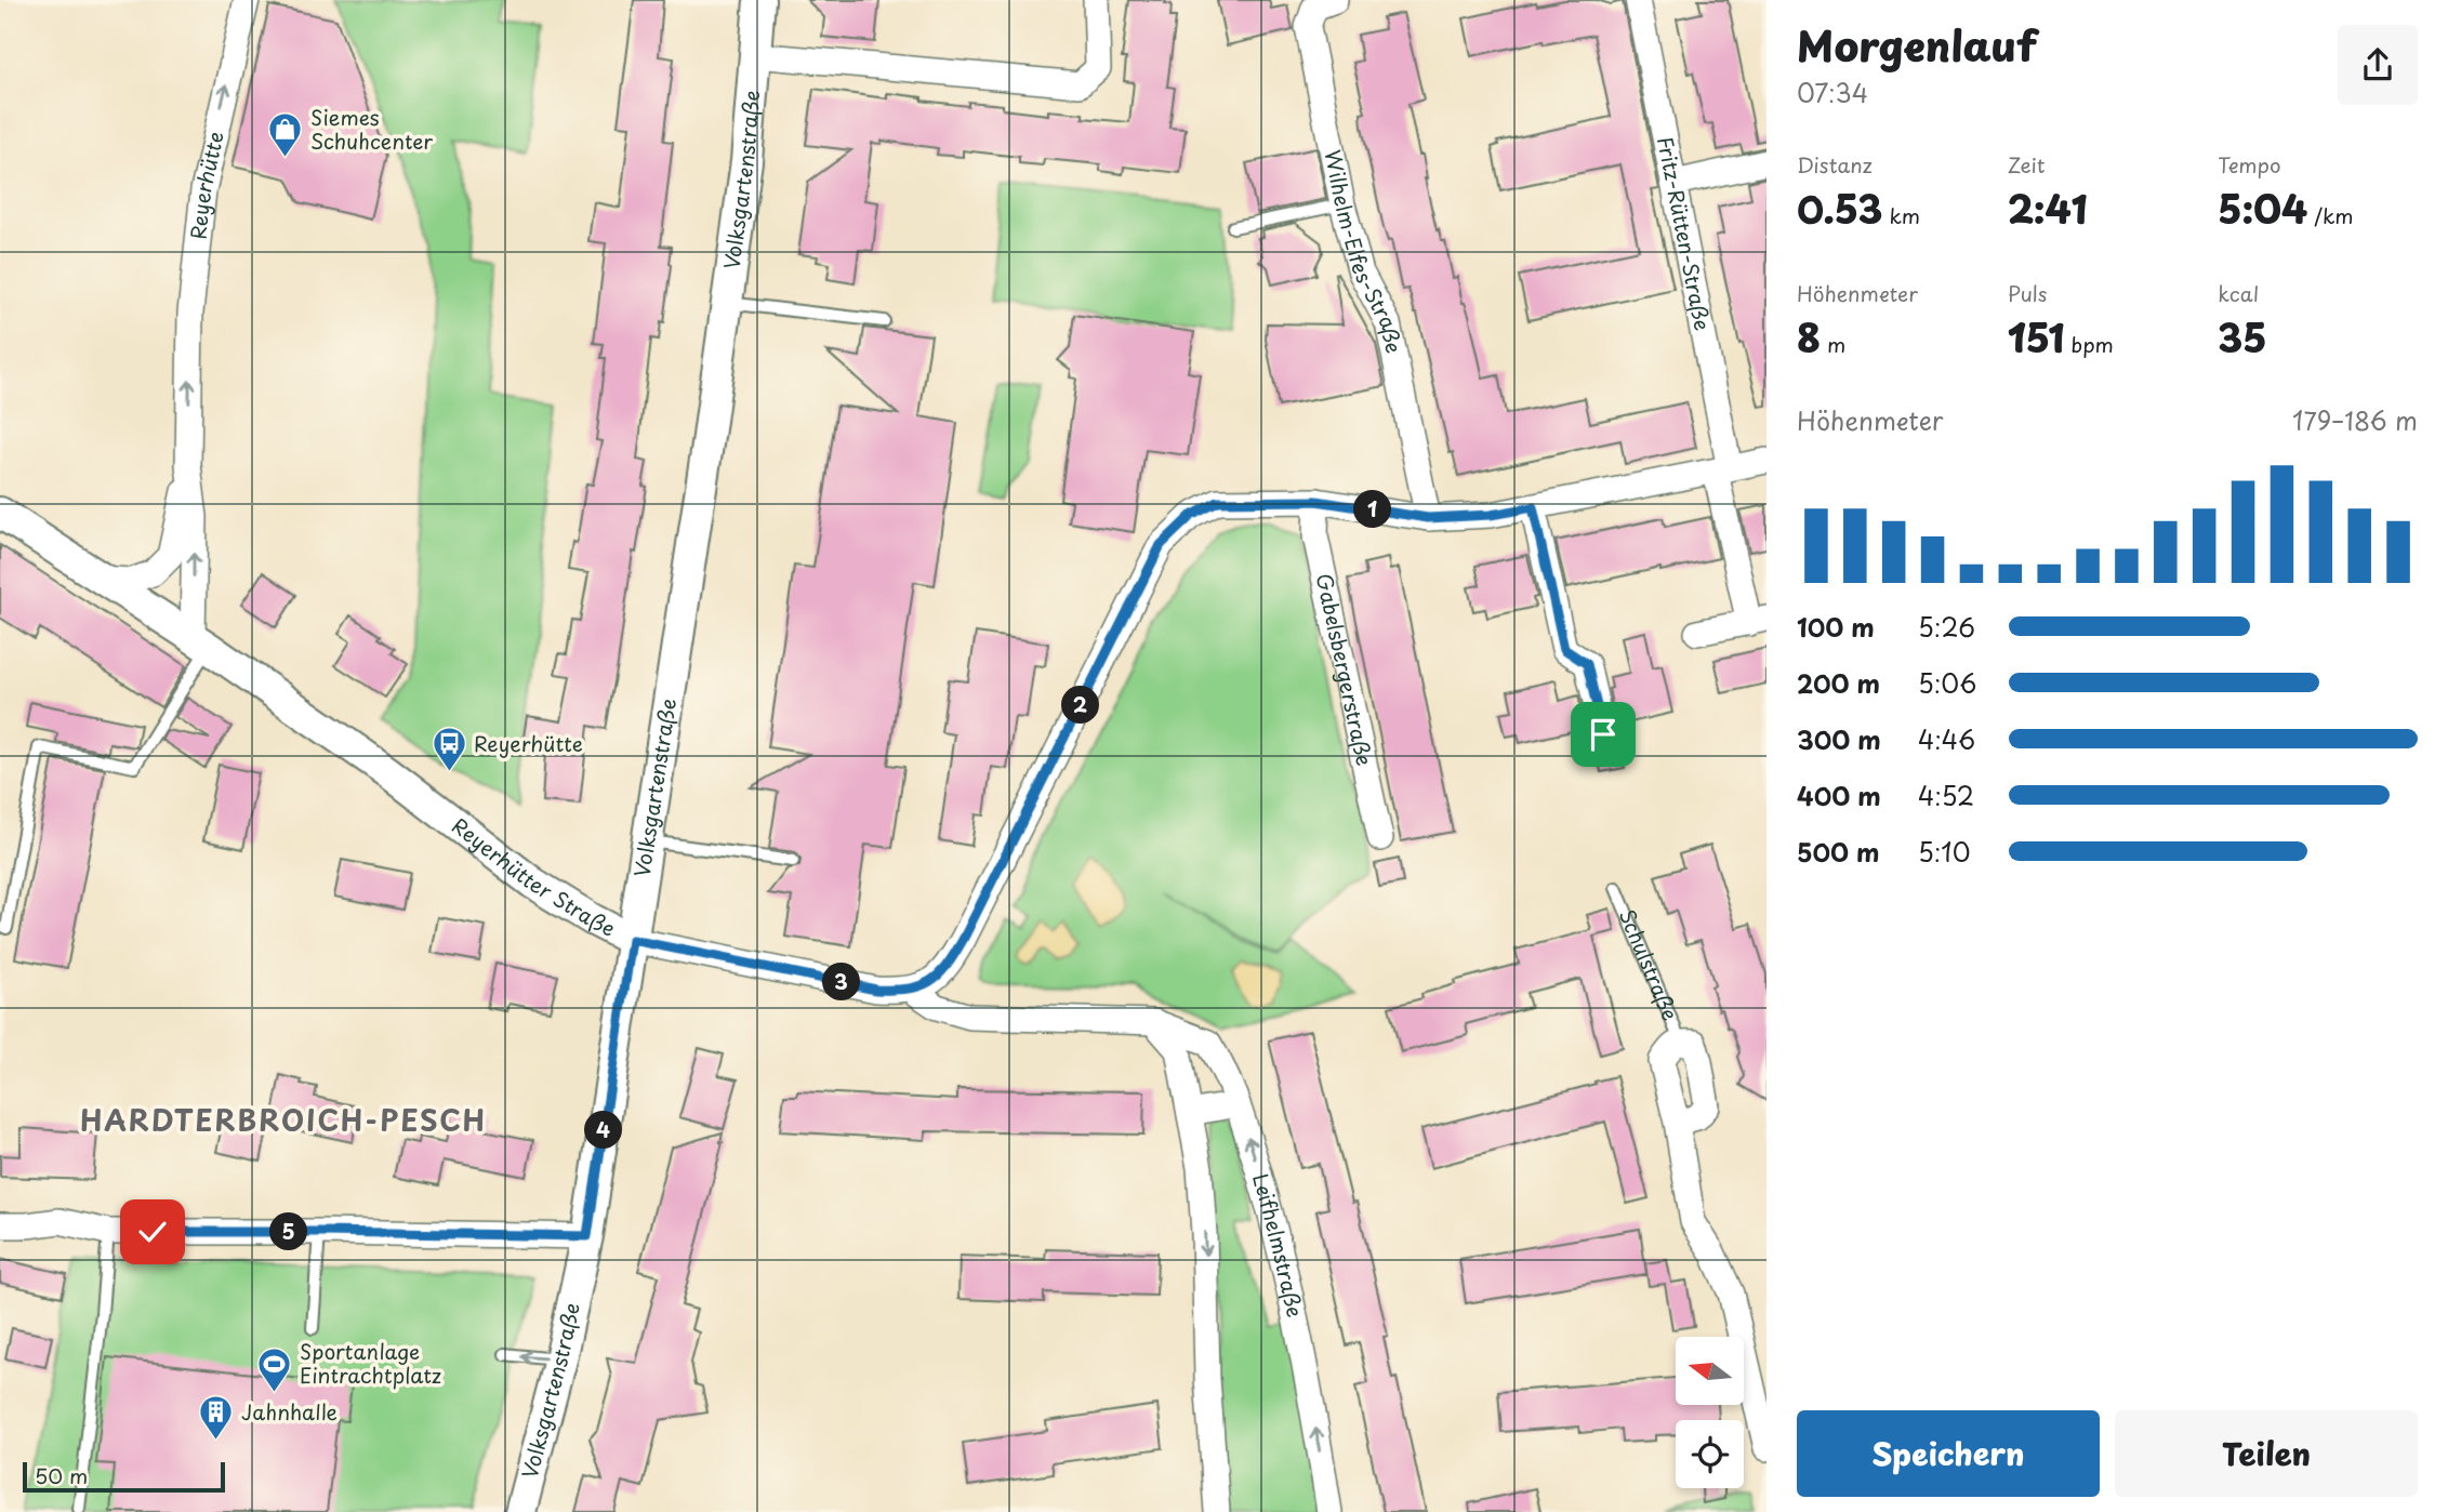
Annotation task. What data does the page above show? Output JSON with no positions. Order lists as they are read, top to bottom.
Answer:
{
  "streets": {
    "street": [
      "Volksgartenstraße",
      "Reyerhütte",
      "Fritz-Rütten-Straße",
      "Wilhelm-Elfes-Straße",
      "Gabelsbergerstraße",
      "Reyerhütter Straße",
      "Schulstraße",
      "Leifhelmstraße"
    ]
  },
  "crossings": [
    ["Volksgartenstraße", "Reyerhütter Straße"],
    ["Reyerhütte", "Reyerhütter Straße"],
    ["Gabelsbergerstraße", "Reyerhütter Straße"],
    ["Reyerhütter Straße", "Leifhelmstraße"]
  ],
  "one_way": ["Reyerhütte"],
  "districts": ["HARDTERBROICH-PESCH"],
  "places": {
    "shop": ["Siemes Schuhcenter"],
    "bus stop": ["Reyerhütte"],
    "sports": ["Sportanlage Eintrachtplatz"],
    "building": ["Jahnhalle"]
  },
  "scale_bar": "50 m",
  "north": "left",
  "page": {
    "heading": ["Morgenlauf", "07:34"],
    "stats": [
      ["Distanz", "0.53 km"],
      ["Zeit", "2:41"],
      ["Tempo", "5:04 /km"],
      ["Höhenmeter", "8 m"],
      ["Puls", "151 bpm"],
      ["kcal", "35"]
    ],
    "chart": ["Höhenmeter", "179–186 m"],
    "pins": [
      "1",
      "2",
      "3",
      "4",
      "5"
    ],
    "list": [
      {
        "name": "100 m",
        "note": "5:26"
      },
      {
        "name": "200 m",
        "note": "5:06"
      },
      {
        "name": "300 m",
        "note": "4:46"
      },
      {
        "name": "400 m",
        "note": "4:52"
      },
      {
        "name": "500 m",
        "note": "5:10"
      }
    ],
    "buttons": ["Speichern", "Teilen"],
    "scale": "50 m"
  }
}
